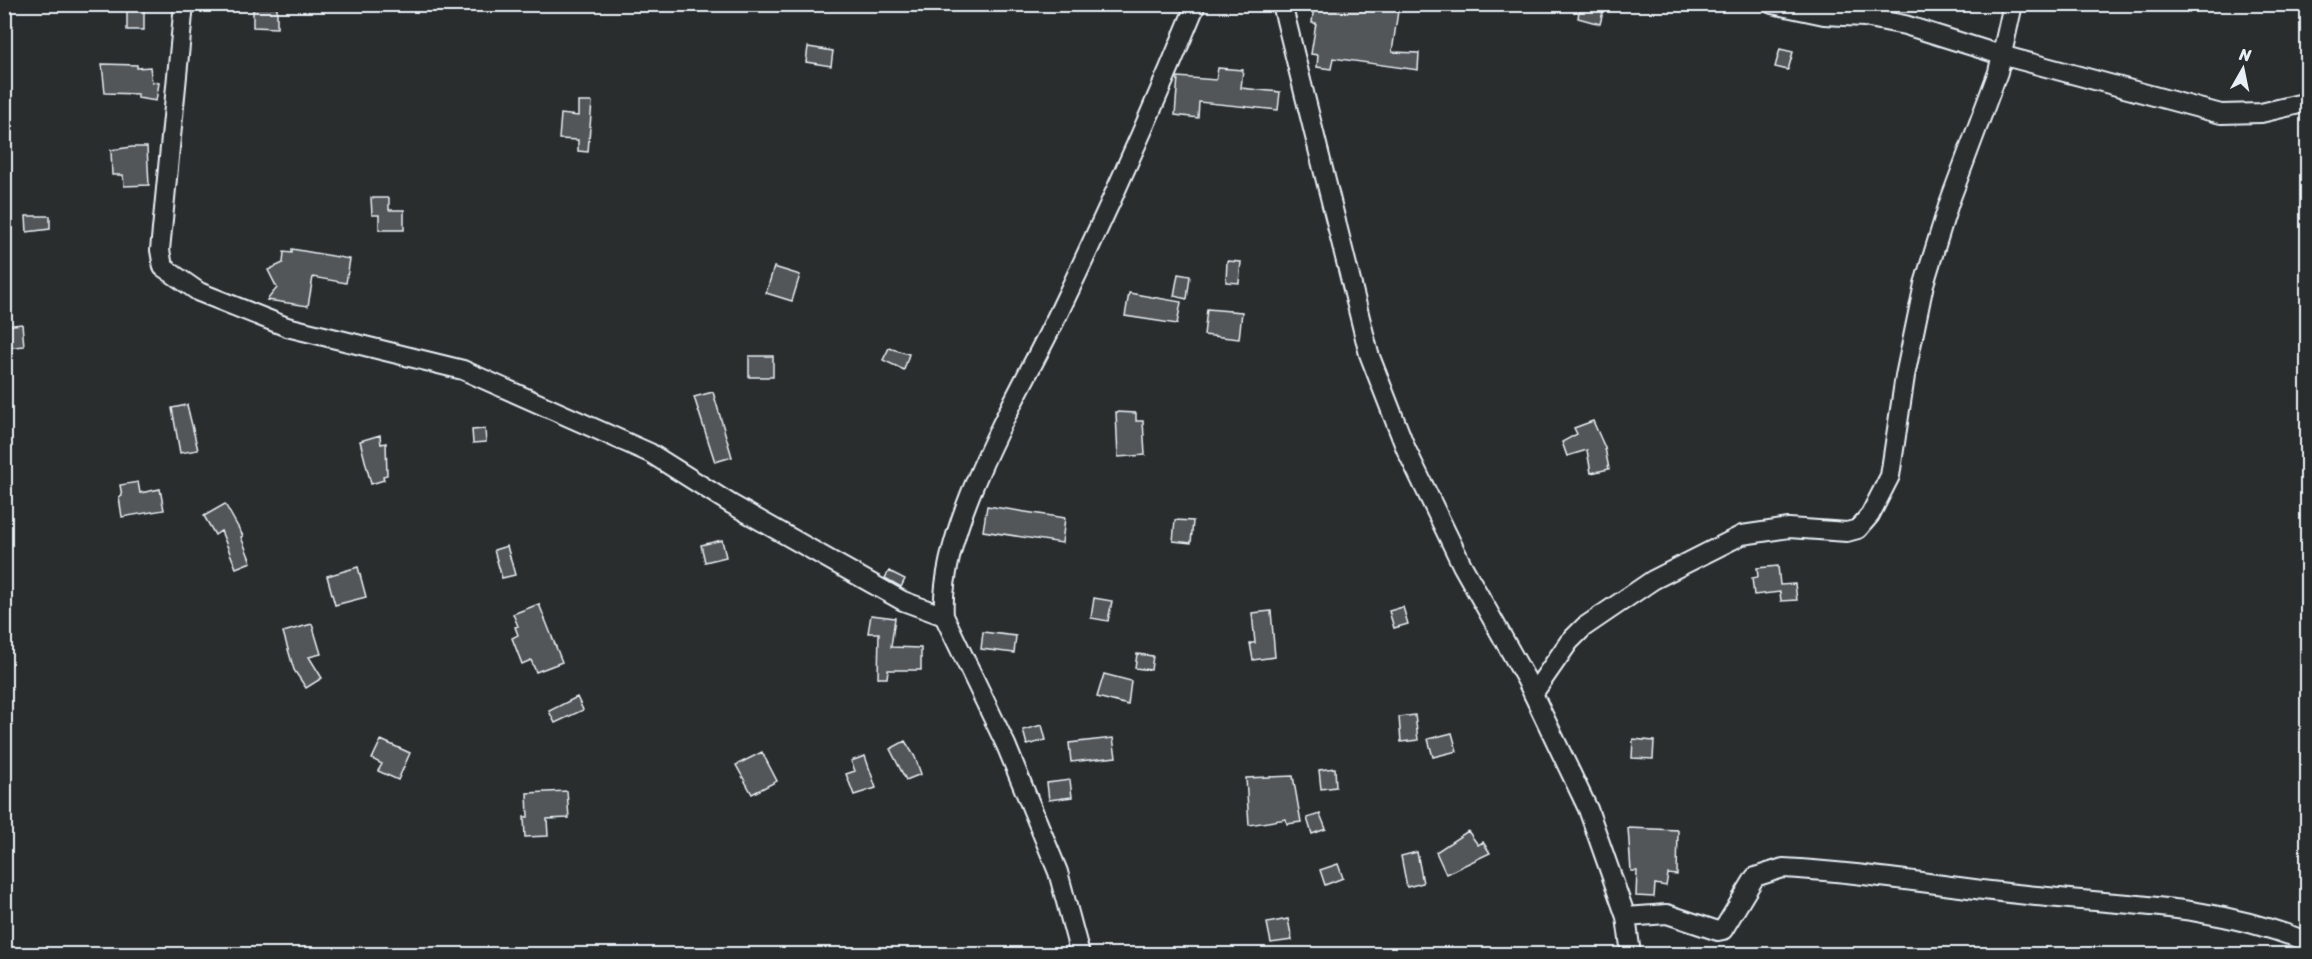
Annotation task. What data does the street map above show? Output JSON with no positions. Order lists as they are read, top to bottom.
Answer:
{
  "north": "top"
}
